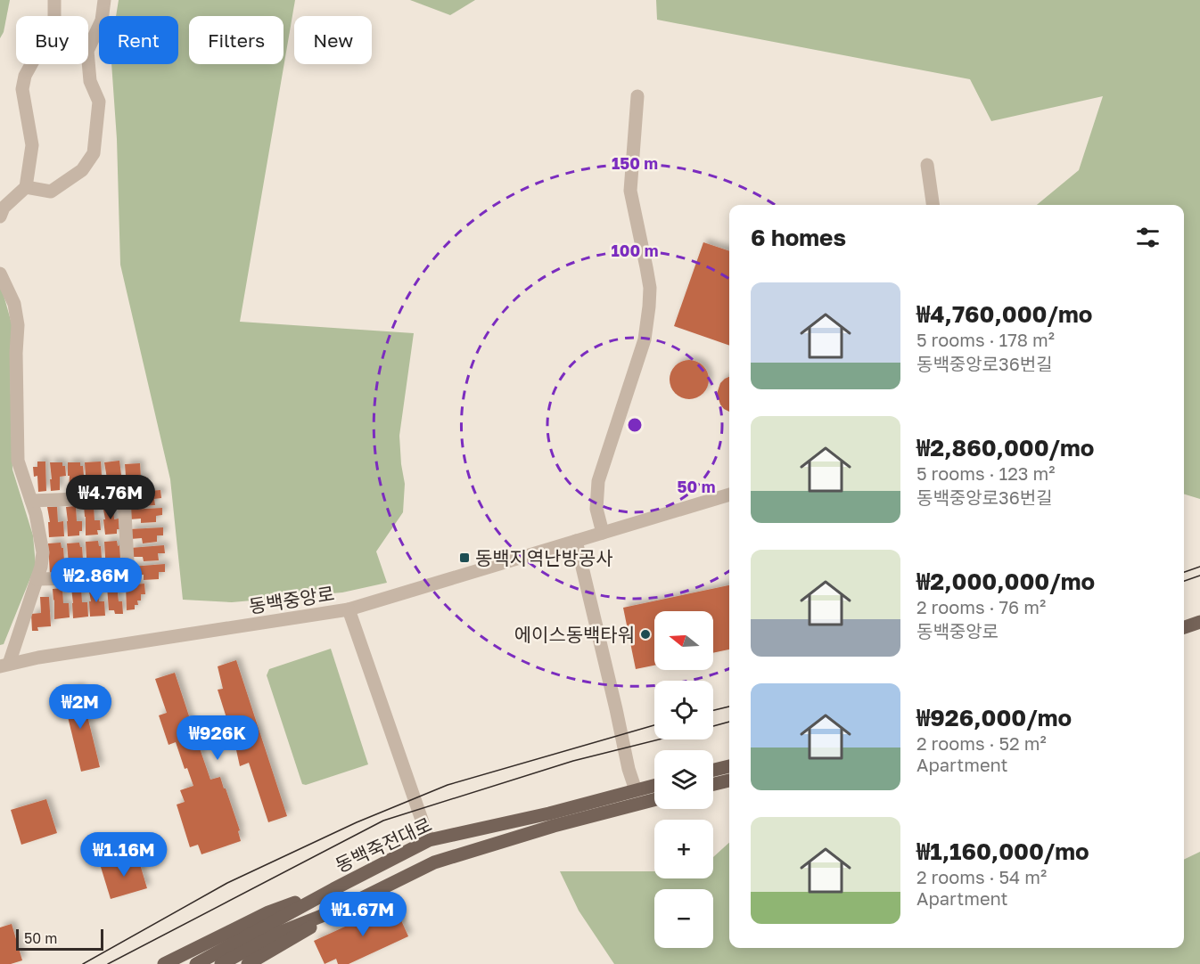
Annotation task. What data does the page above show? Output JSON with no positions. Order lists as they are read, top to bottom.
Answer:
{
  "streets": {
    "main road": ["동백죽전대로"],
    "street": ["동백중앙로"]
  },
  "crossings": [
    ["동백중앙로", "동백죽전대로"]
  ],
  "places": {
    "transit": ["동백지역난방공사"],
    "other": ["에이스동백타워"]
  },
  "scale_bar": "50 m",
  "north": "left",
  "page": {
    "chip": [
      "Buy",
      "Rent",
      "Filters",
      "New"
    ],
    "heading": "6 homes",
    "list": [
      {
        "name": "₩4,760,000/mo",
        "note": "5 rooms · 178 m² · 동백중앙로36번길"
      },
      {
        "name": "₩2,860,000/mo",
        "note": "5 rooms · 123 m² · 동백중앙로36번길"
      },
      {
        "name": "₩2,000,000/mo",
        "note": "2 rooms · 76 m² · 동백중앙로"
      },
      {
        "name": "₩926,000/mo",
        "note": "2 rooms · 52 m² · Apartment"
      },
      {
        "name": "₩1,160,000/mo",
        "note": "2 rooms · 54 m² · Apartment"
      }
    ],
    "price": [
      "₩4.76M",
      "₩2.86M",
      "₩2M",
      "₩926K",
      "₩1.16M",
      "₩1.67M"
    ],
    "map_buttons": ["+", "−"],
    "scale": "50 m"
  },
  "rings": ["150 m", "100 m", "50 m"]
}
